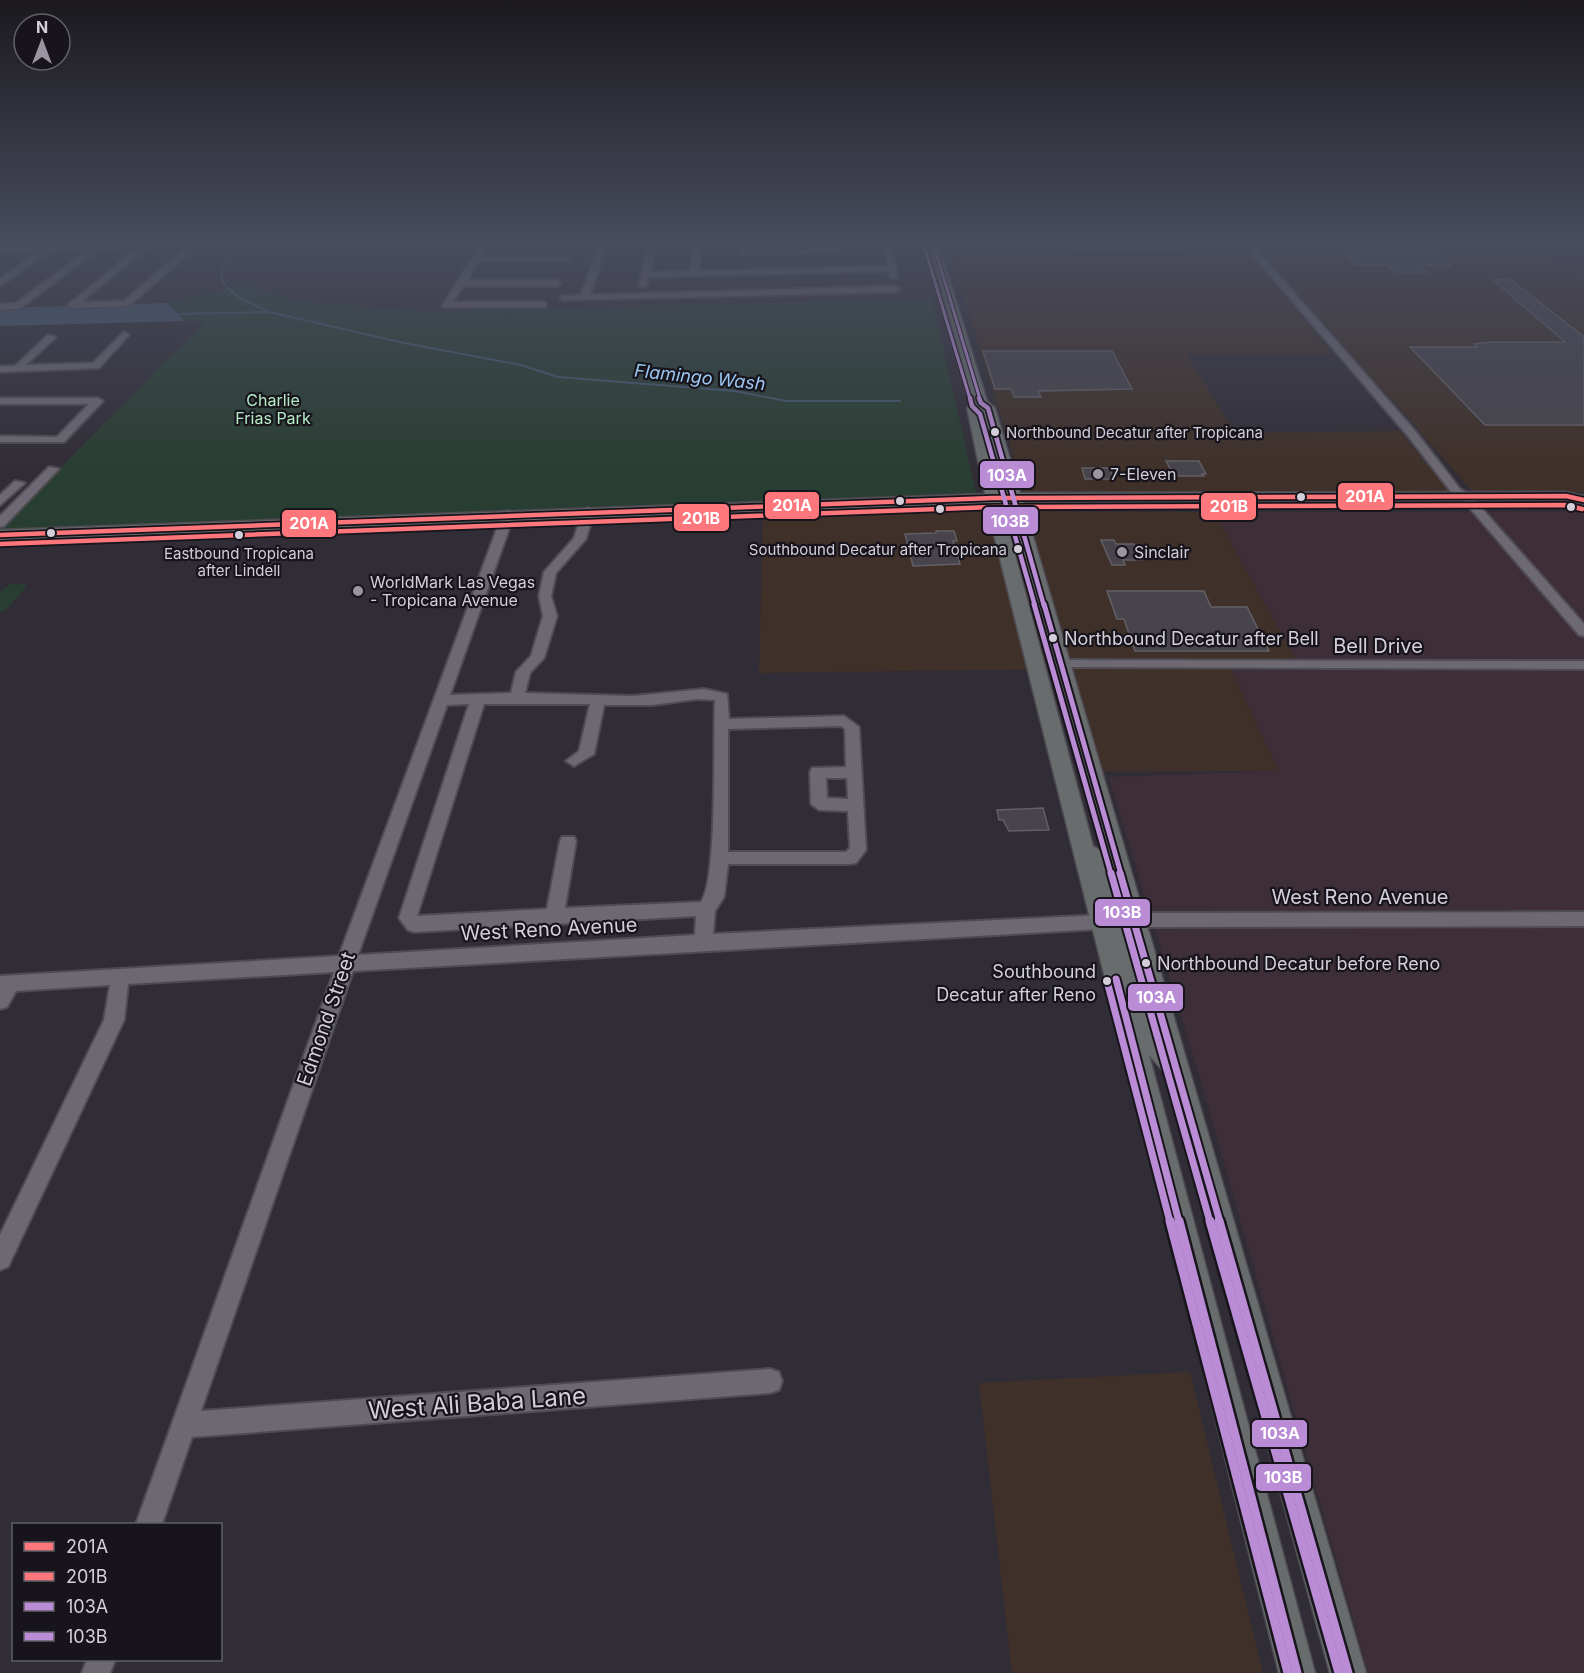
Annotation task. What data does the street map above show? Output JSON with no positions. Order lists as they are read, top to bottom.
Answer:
{
  "streets": {
    "street": [
      "Bell Drive",
      "West Reno Avenue",
      "Edmond Street",
      "West Ali Baba Lane"
    ]
  },
  "crossings": [
    ["West Reno Avenue", "Edmond Street"],
    ["Edmond Street", "West Ali Baba Lane"]
  ],
  "water": ["Flamingo Wash"],
  "parks": ["Charlie Frias Park"],
  "places": [
    "Northbound Decatur after Tropicana",
    "7-Eleven",
    "Eastbound Tropicana after Lindell",
    "Southbound Decatur after Tropicana",
    "Sinclair",
    "WorldMark Las Vegas - Tropicana Avenue",
    "Northbound Decatur after Bell",
    "Northbound Decatur before Reno",
    "Southbound Decatur after Reno"
  ],
  "lines": [
    "transit line 103A",
    "transit line 103B",
    "transit line 201A",
    "transit line 201B"
  ],
  "legend": [
    "201A",
    "201B",
    "103A",
    "103B"
  ],
  "north": "top"
}
